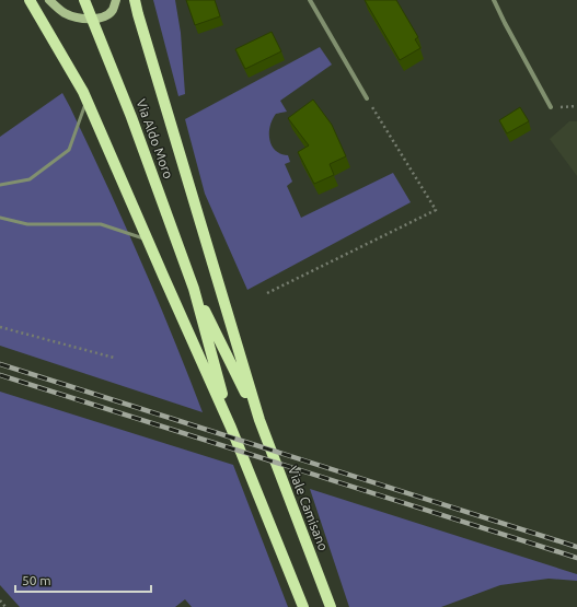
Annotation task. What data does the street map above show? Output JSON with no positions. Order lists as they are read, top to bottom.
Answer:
{
  "streets": {
    "main road": ["Via Aldo Moro", "Viale Camisano"]
  },
  "crossings": [
    ["Via Aldo Moro", "Viale Camisano"]
  ],
  "scale_bar": "50 m"
}
